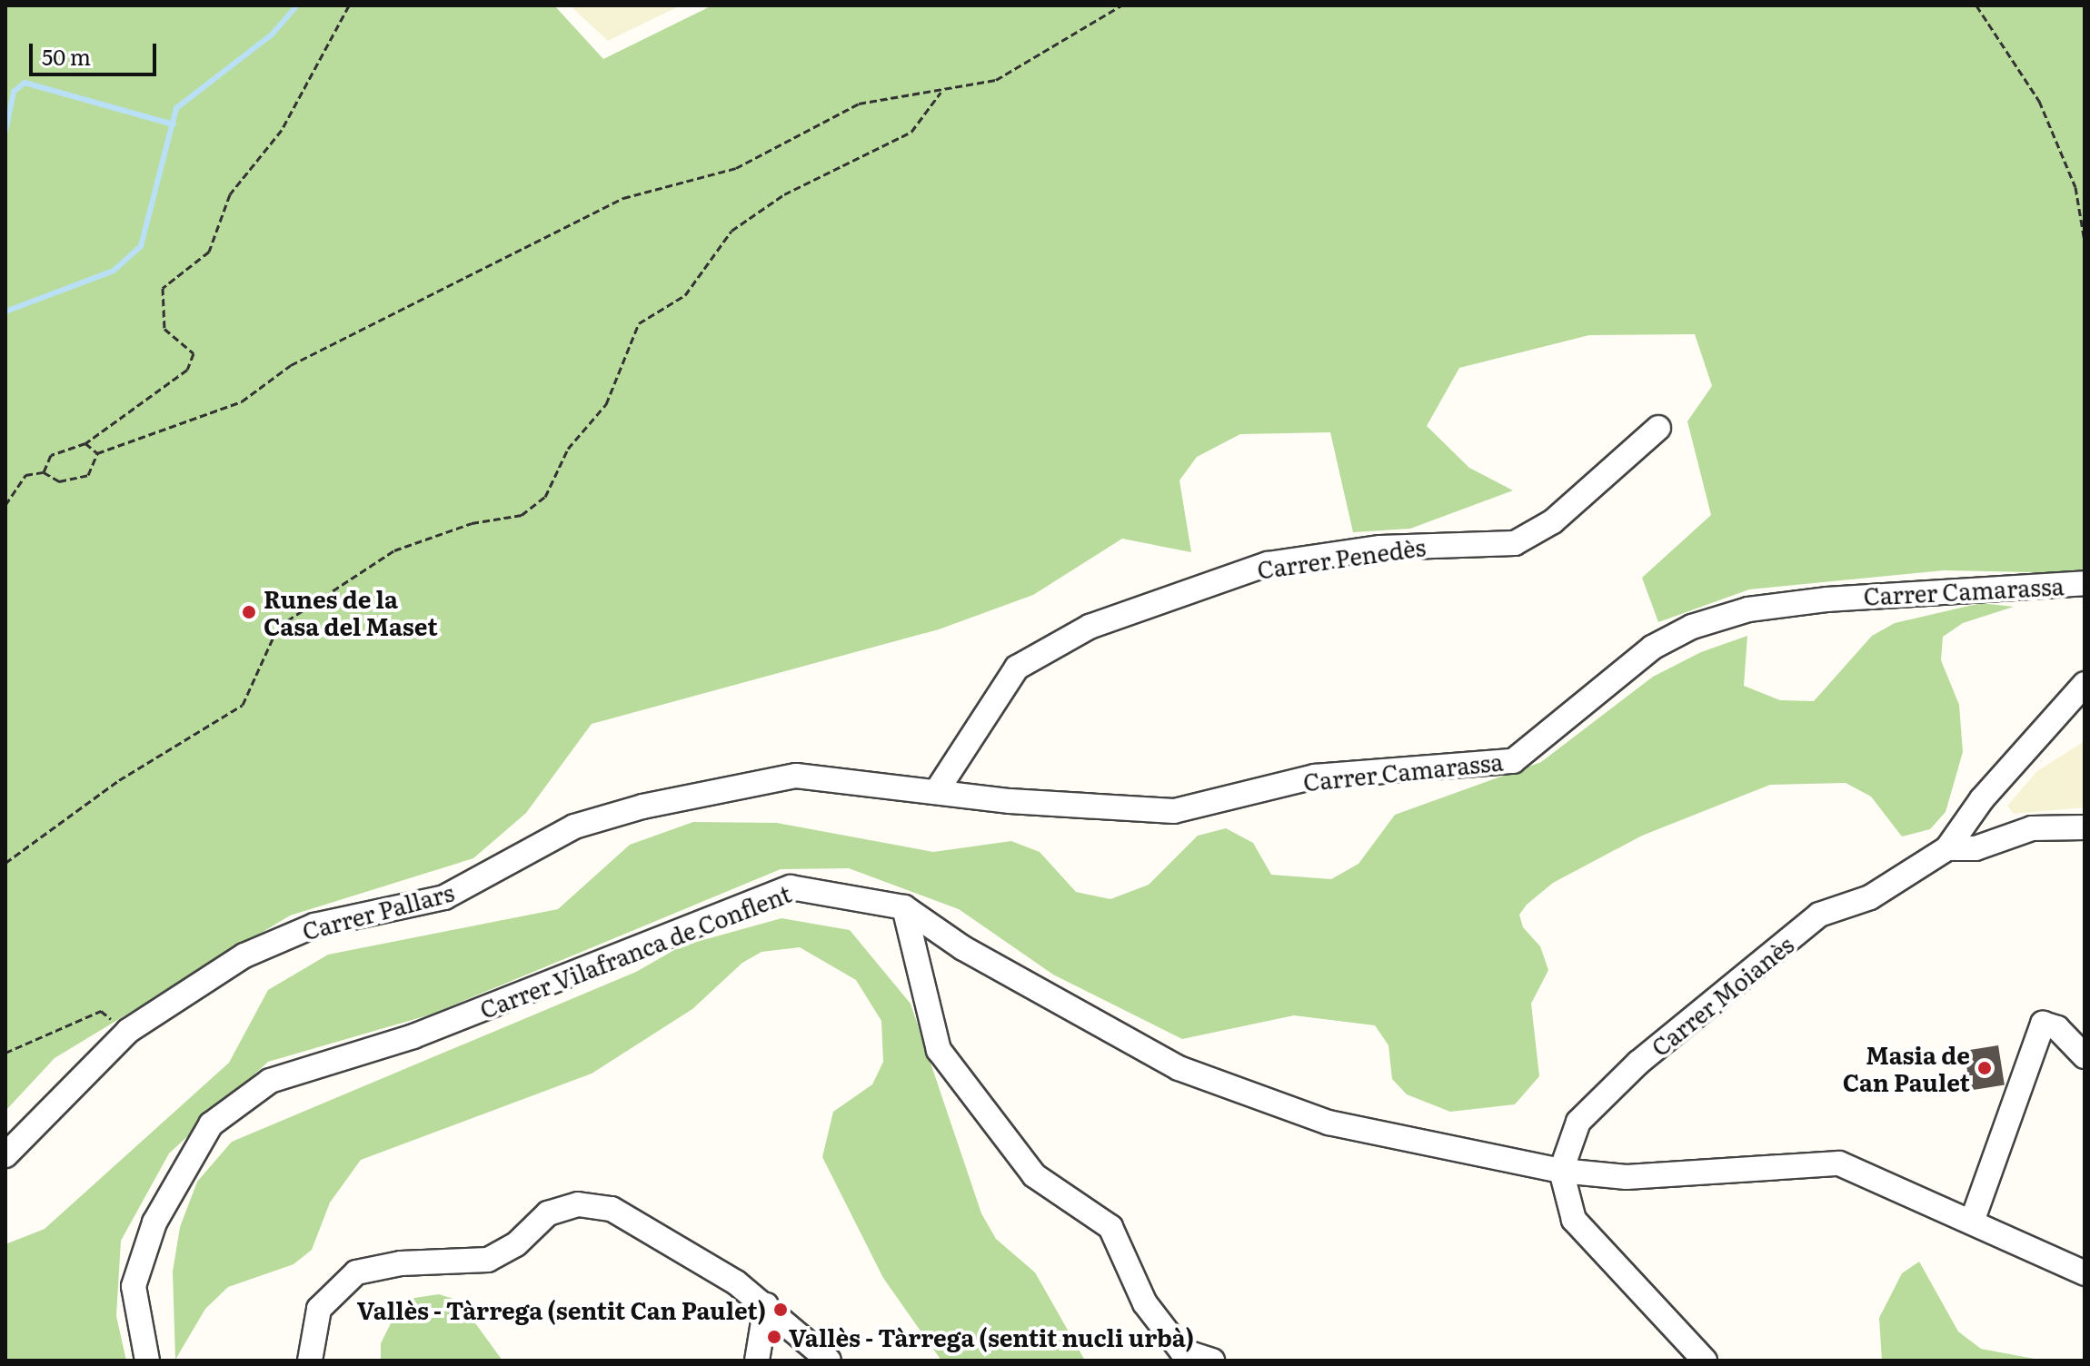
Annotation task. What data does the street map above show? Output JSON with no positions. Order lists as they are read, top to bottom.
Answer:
{
  "streets": {
    "street": [
      "Carrer Penedès",
      "Carrer Camarassa",
      "Carrer Pallars",
      "Carrer Vilafranca de Conflent",
      "Carrer Moianès"
    ]
  },
  "crossings": [
    ["Carrer Penedès", "Carrer Camarassa"],
    ["Carrer Penedès", "Carrer Pallars"],
    ["Carrer Camarassa", "Carrer Pallars"],
    ["Carrer Vilafranca de Conflent", "Carrer Moianès"]
  ],
  "places": [
    "Runes de la Casa del Maset",
    "Masia de Can Paulet",
    "Vallès - Tàrrega (sentit Can Paulet)",
    "Vallès - Tàrrega (sentit nucli urbà)"
  ],
  "scale_bar": "50 m"
}
